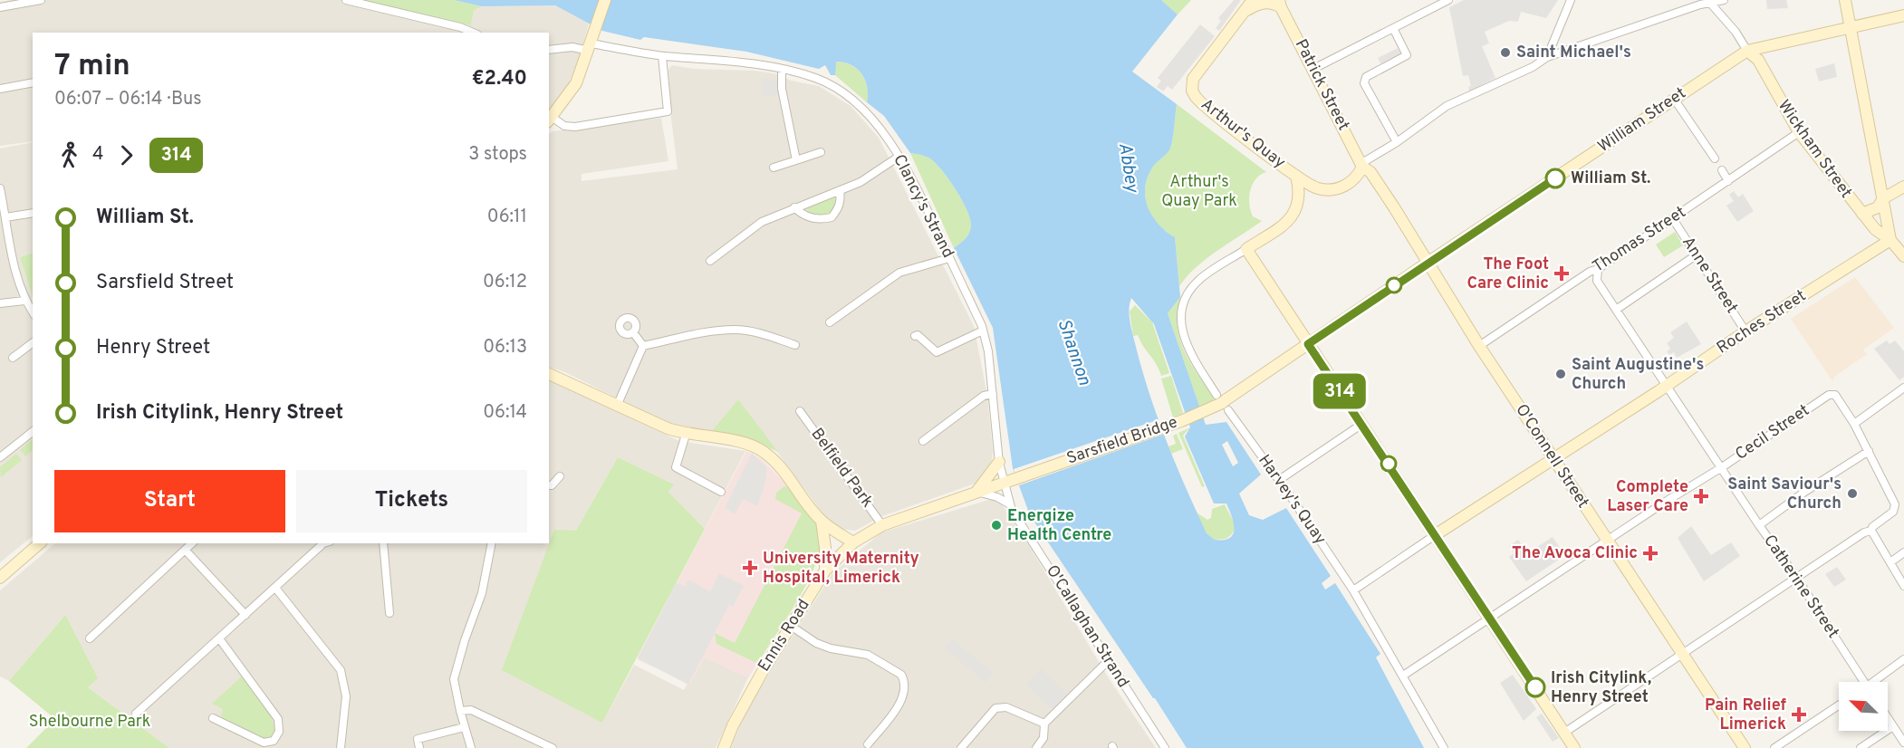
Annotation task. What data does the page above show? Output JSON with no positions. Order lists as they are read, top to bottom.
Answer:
{
  "streets": {
    "main road": [
      "Patrick Street",
      "William Street",
      "Arthur's Quay",
      "Wickham Street",
      "Roches Street",
      "Sarsfield Bridge",
      "O'Connell Street",
      "Ennis Road"
    ],
    "street": [
      "Clancy's Strand",
      "Thomas Street",
      "Anne Street",
      "Cecil Street",
      "Belfield Park",
      "Harvey's Quay",
      "Catherine Street",
      "O'Callaghan Strand"
    ]
  },
  "crossings": [
    ["Patrick Street", "Arthur's Quay"],
    ["Patrick Street", "O'Connell Street"],
    ["William Street", "Wickham Street"],
    ["William Street", "Sarsfield Bridge"],
    ["William Street", "O'Connell Street"],
    ["Arthur's Quay", "O'Connell Street"],
    ["Wickham Street", "Thomas Street"],
    ["Wickham Street", "Roches Street"],
    ["Clancy's Strand", "O'Callaghan Strand"],
    ["Clancy's Strand", "Ennis Road"],
    ["Thomas Street", "Anne Street"],
    ["Thomas Street", "O'Connell Street"],
    ["Thomas Street", "Catherine Street"],
    ["Anne Street", "Roches Street"],
    ["Roches Street", "O'Connell Street"],
    ["Roches Street", "Catherine Street"],
    ["Cecil Street", "O'Connell Street"],
    ["Cecil Street", "Harvey's Quay"],
    ["Cecil Street", "Catherine Street"],
    ["Sarsfield Bridge", "Harvey's Quay"],
    ["Sarsfield Bridge", "Ennis Road"],
    ["Belfield Park", "Ennis Road"],
    ["O'Callaghan Strand", "Ennis Road"]
  ],
  "water": ["Abbey", "Shannon"],
  "parks": ["Arthur's Quay Park", "Shelbourne Park"],
  "places": {
    "other": [
      "Saint Michael's",
      "William St.",
      "Saint Augustine's Church",
      "Saint Saviour's Church",
      "Energize Health Centre",
      "Irish Citylink, Henry Street"
    ],
    "health": [
      "The Foot Care Clinic",
      "Complete Laser Care",
      "The Avoca Clinic",
      "University Maternity Hospital, Limerick",
      "Pain Relief Limerick"
    ]
  },
  "lines": ["bus line 314"],
  "north": "top left",
  "page": {
    "on_map": "314",
    "heading": ["7 min", "06:07 – 06:14 · Bus", "€2.40"],
    "legs": ["4", "314", "3 stops"],
    "list": [
      {
        "name": "William St.",
        "value": "06:11"
      },
      {
        "name": "Sarsfield Street",
        "value": "06:12"
      },
      {
        "name": "Henry Street",
        "value": "06:13"
      },
      {
        "name": "Irish Citylink, Henry Street",
        "value": "06:14"
      }
    ],
    "buttons": ["Start", "Tickets"]
  }
}
